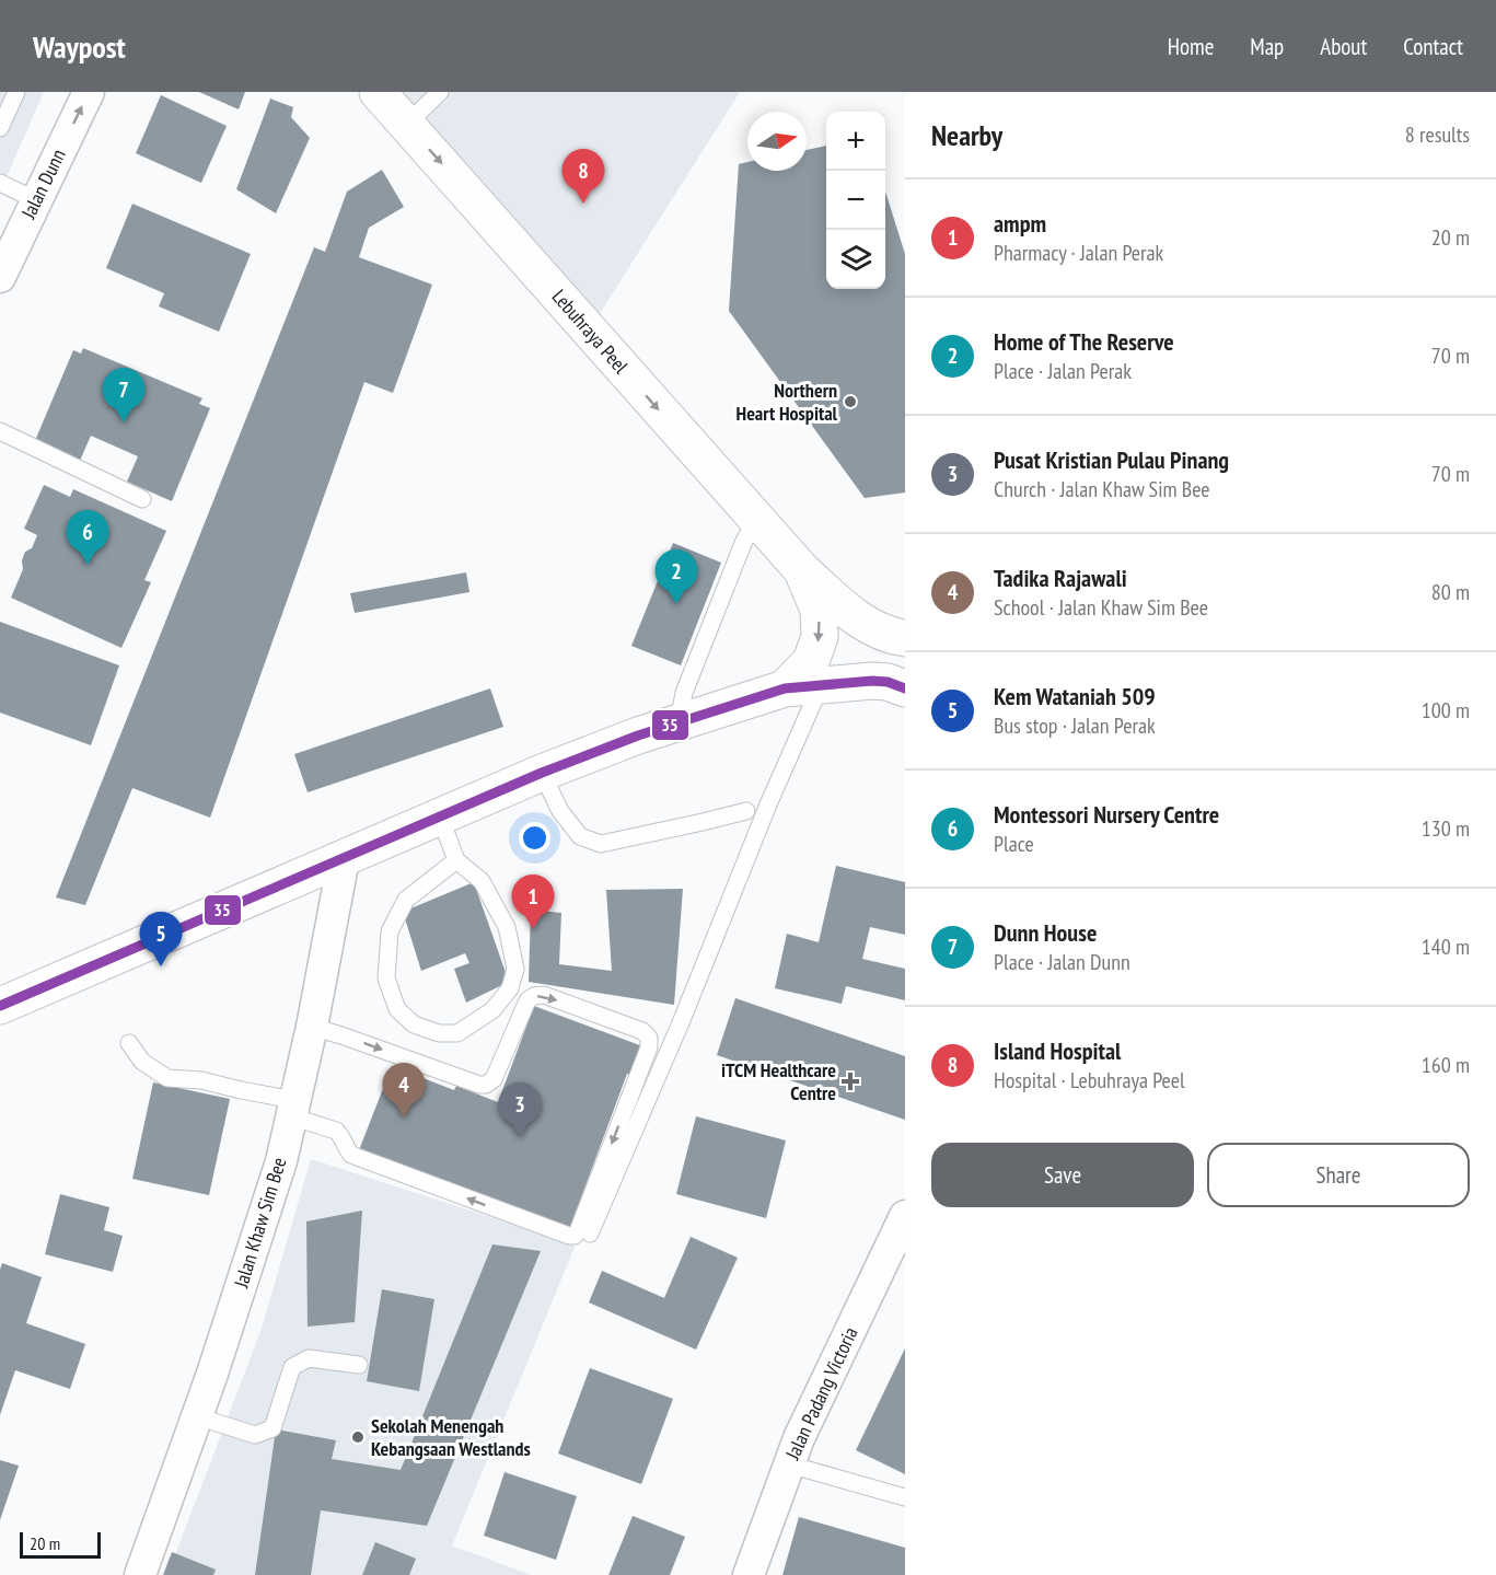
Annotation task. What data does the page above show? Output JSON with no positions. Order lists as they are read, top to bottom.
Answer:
{
  "streets": {
    "main road": ["Lebuhraya Peel"],
    "street": ["Jalan Dunn", "Jalan Khaw Sim Bee", "Jalan Padang Victoria"]
  },
  "one_way": ["Jalan Dunn", "Lebuhraya Peel"],
  "places": {
    "other": ["Northern Heart Hospital", "Sekolah Menengah Kebangsaan Westlands"],
    "health": ["iTCM Healthcare Centre"]
  },
  "lines": ["transit line 35"],
  "scale_bar": "20 m",
  "north": "right",
  "page": {
    "header": "Waypost",
    "nav": [
      "Home",
      "Map",
      "About",
      "Contact"
    ],
    "heading": ["Nearby", "8 results"],
    "map_buttons": ["+", "−"],
    "pins": [
      "8",
      "7",
      "6",
      "2",
      "1",
      "5",
      "4",
      "3"
    ],
    "list": [
      {
        "mark": "1",
        "name": "ampm",
        "note": "Pharmacy · Jalan Perak",
        "value": "20 m"
      },
      {
        "mark": "2",
        "name": "Home of The Reserve",
        "note": "Place · Jalan Perak",
        "value": "70 m"
      },
      {
        "mark": "3",
        "name": "Pusat Kristian Pulau Pinang",
        "note": "Church · Jalan Khaw Sim Bee",
        "value": "70 m"
      },
      {
        "mark": "4",
        "name": "Tadika Rajawali",
        "note": "School · Jalan Khaw Sim Bee",
        "value": "80 m"
      },
      {
        "mark": "5",
        "name": "Kem Wataniah 509",
        "note": "Bus stop · Jalan Perak",
        "value": "100 m"
      },
      {
        "mark": "6",
        "name": "Montessori Nursery Centre",
        "note": "Place",
        "value": "130 m"
      },
      {
        "mark": "7",
        "name": "Dunn House",
        "note": "Place · Jalan Dunn",
        "value": "140 m"
      },
      {
        "mark": "8",
        "name": "Island Hospital",
        "note": "Hospital · Lebuhraya Peel",
        "value": "160 m"
      }
    ],
    "buttons": ["Save", "Share"],
    "scale": "20 m"
  }
}
